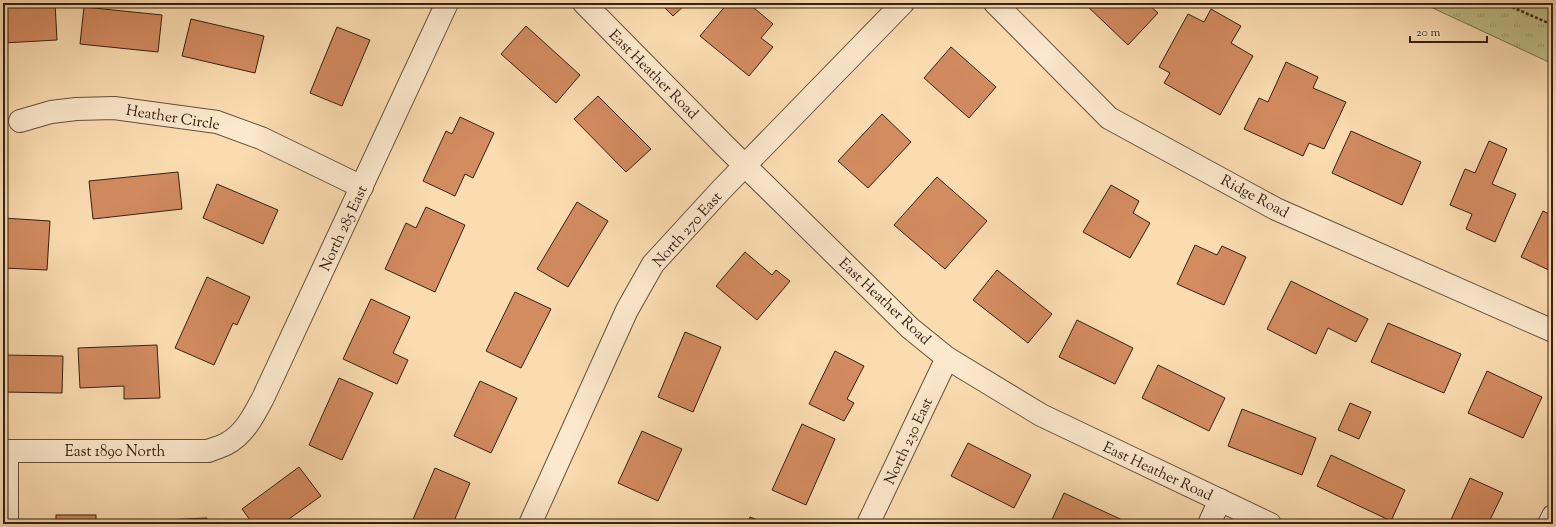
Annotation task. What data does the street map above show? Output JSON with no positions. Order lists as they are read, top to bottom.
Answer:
{
  "streets": {
    "street": [
      "East Heather Road",
      "Heather Circle",
      "Ridge Road",
      "North 285 East",
      "North 270 East",
      "North 230 East",
      "East 1890 North"
    ]
  },
  "crossings": [
    ["East Heather Road", "North 270 East"],
    ["East Heather Road", "North 230 East"],
    ["Heather Circle", "North 285 East"],
    ["North 285 East", "East 1890 North"]
  ],
  "scale_bar": "20 m"
}
